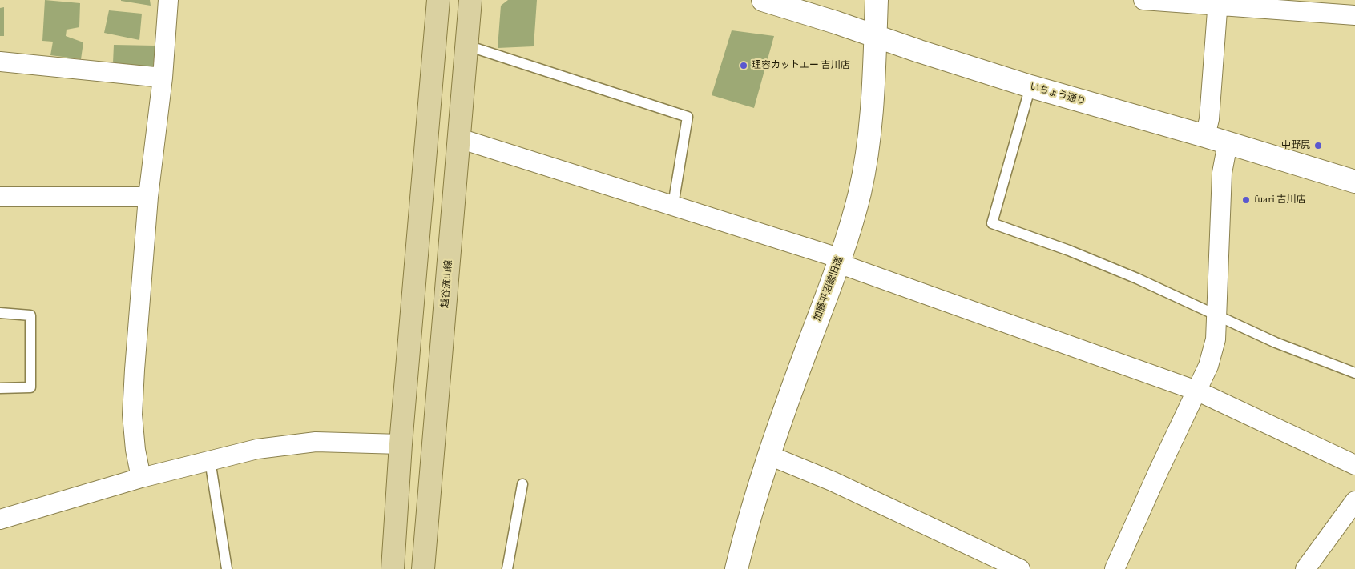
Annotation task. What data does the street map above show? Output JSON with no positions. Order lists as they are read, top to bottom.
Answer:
{
  "streets": {
    "main road": ["越谷流山線"],
    "street": ["いちょう通り", "加藤平沼線旧道"]
  },
  "crossings": [
    ["いちょう通り", "加藤平沼線旧道"]
  ],
  "places": ["理容カットエー 吉川店", "中野尻", "fuari 吉川店"]
}
